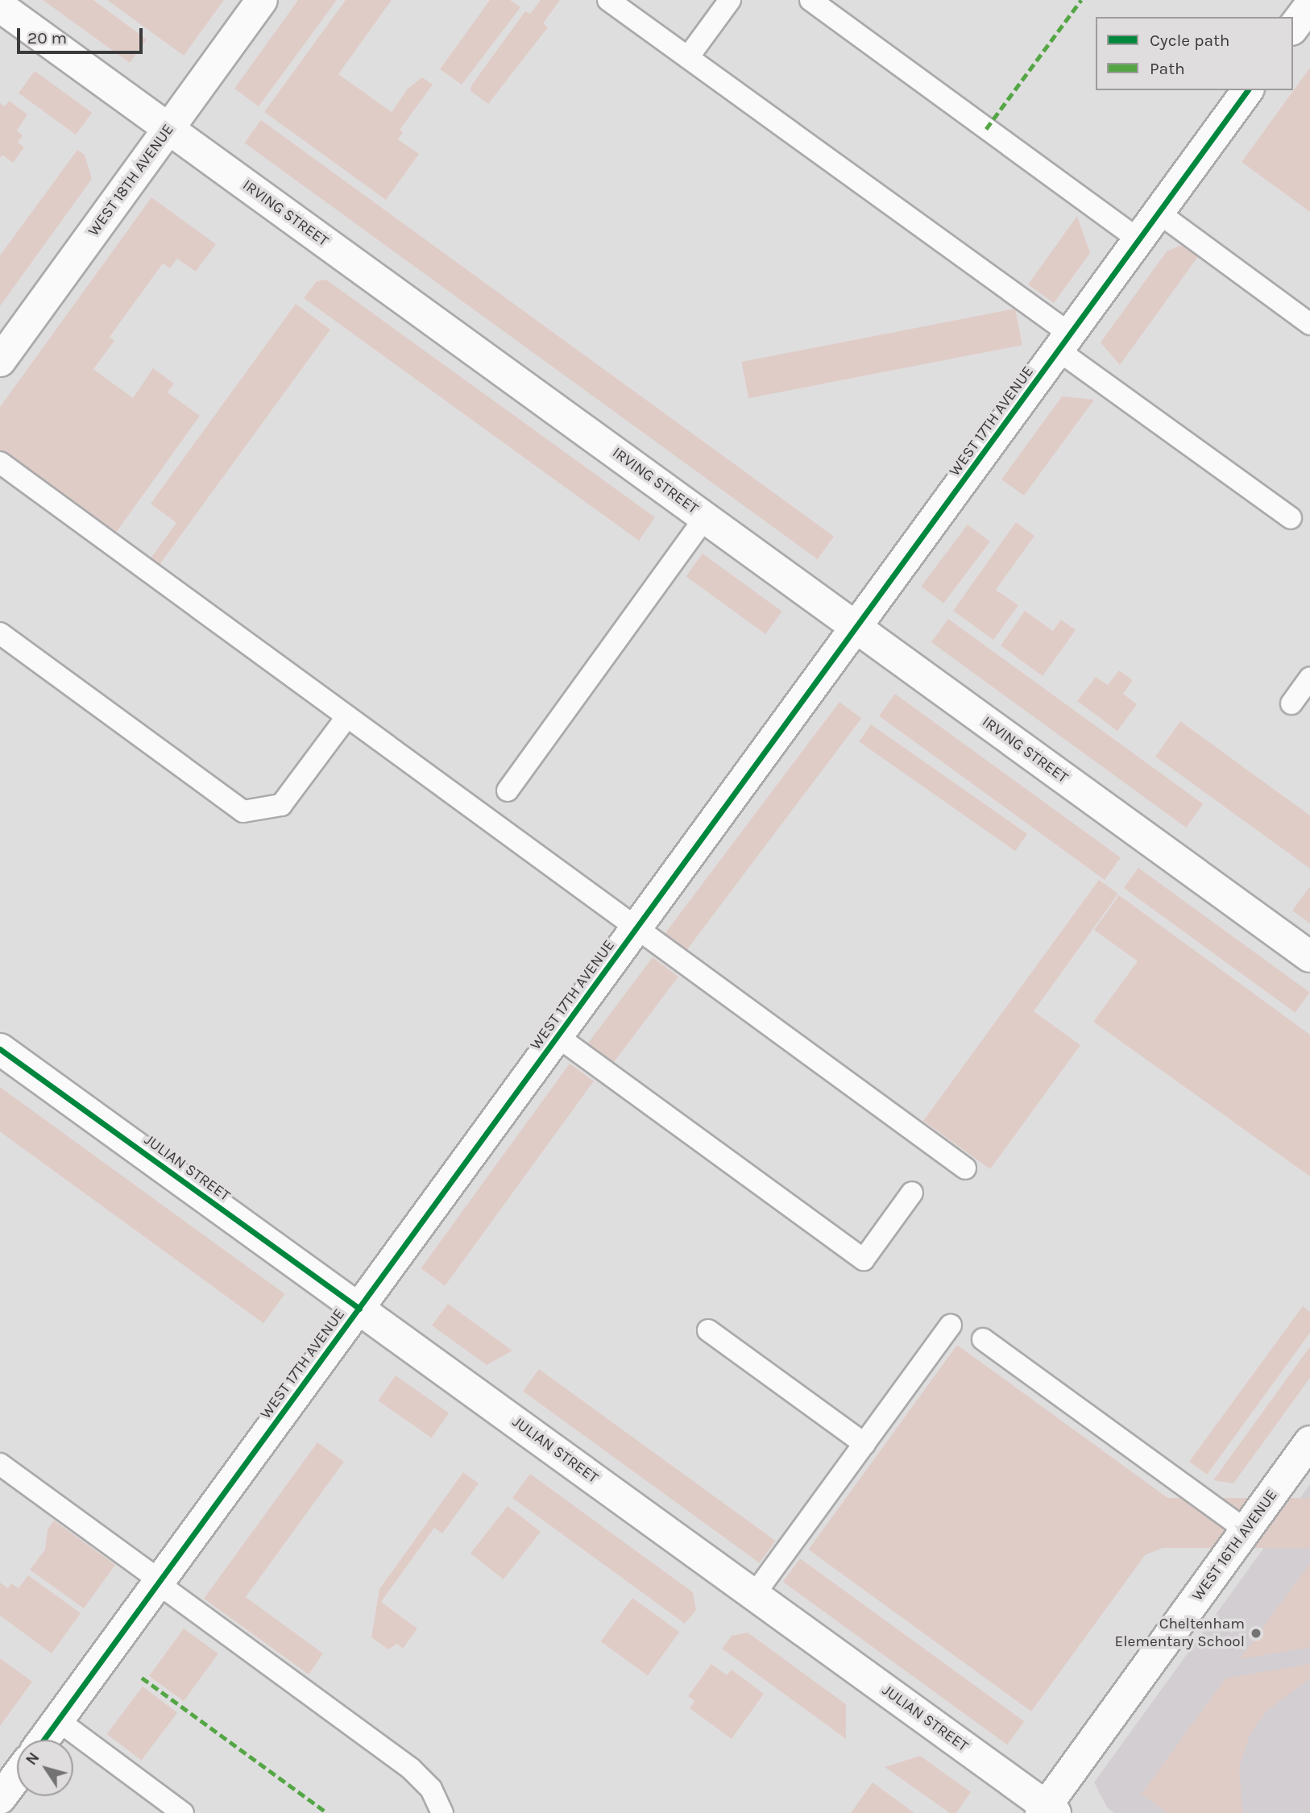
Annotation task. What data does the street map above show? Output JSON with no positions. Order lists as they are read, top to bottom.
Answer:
{
  "streets": {
    "street": [
      "WEST 18TH AVENUE",
      "IRVING STREET",
      "WEST 17TH AVENUE",
      "JULIAN STREET",
      "WEST 16TH AVENUE"
    ]
  },
  "crossings": [
    ["WEST 18TH AVENUE", "IRVING STREET"],
    ["IRVING STREET", "WEST 17TH AVENUE"],
    ["WEST 17TH AVENUE", "JULIAN STREET"],
    ["JULIAN STREET", "WEST 16TH AVENUE"]
  ],
  "places": ["Cheltenham Elementary School"],
  "legend": ["Cycle path", "Path"],
  "scale_bar": "20 m",
  "north": "top left"
}
